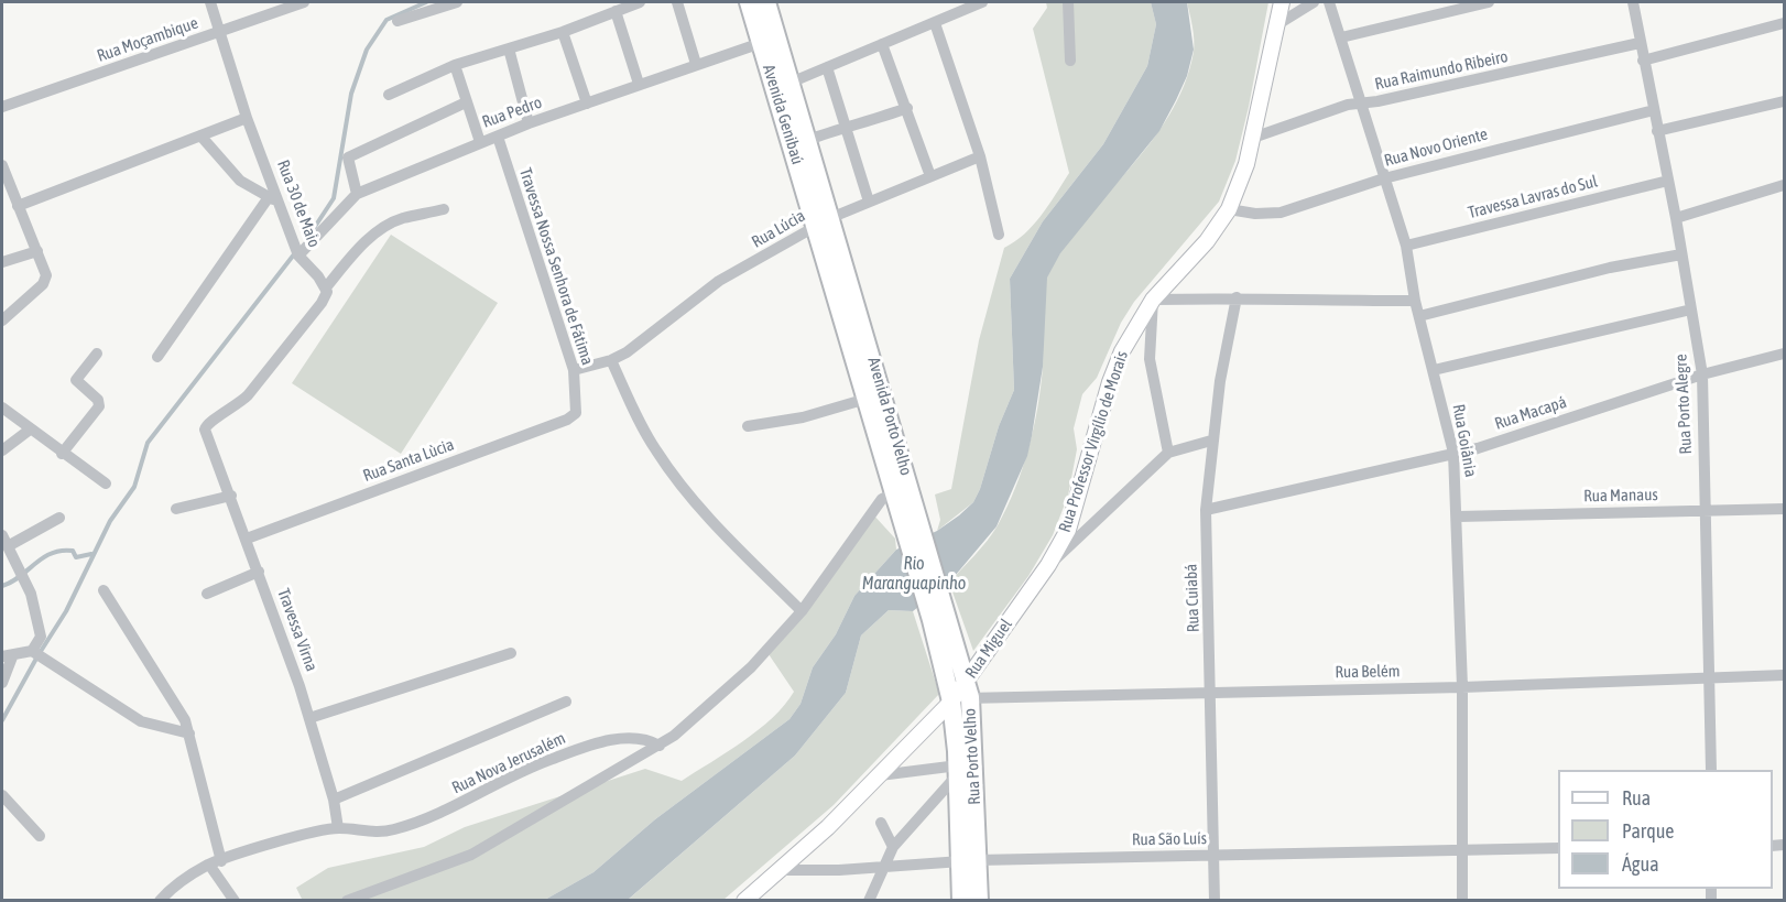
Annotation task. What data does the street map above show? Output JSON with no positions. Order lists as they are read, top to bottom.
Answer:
{
  "streets": {
    "main road": [
      "Avenida Genibaú",
      "Avenida Porto Velho",
      "Rua Professor Virgílio de Morais",
      "Rua Miguel",
      "Rua Porto Velho"
    ],
    "street": [
      "Rua Moçambique",
      "Rua Raimundo Ribeiro",
      "Rua Pedro",
      "Rua Novo Oriente",
      "Travessa Lavras do Sul",
      "Rua 30 de Maio",
      "Rua Lúcia",
      "Travessa Nossa Senhora de Fátima",
      "Rua Porto Alegre",
      "Rua Macapá",
      "Rua Goiânia",
      "Rua Santa Lùcia",
      "Rua Manaus",
      "Rua Cuiabá",
      "Travessa Virna",
      "Rua Belém",
      "Rua Nova Jerusalém",
      "Rua São Luís"
    ]
  },
  "crossings": [
    ["Rua Moçambique", "Rua 30 de Maio"],
    ["Rua Raimundo Ribeiro", "Rua Porto Alegre"],
    ["Rua Raimundo Ribeiro", "Rua Goiânia"],
    ["Rua Raimundo Ribeiro", "Rua Professor Virgílio de Morais"],
    ["Rua Pedro", "Avenida Genibaú"],
    ["Rua Pedro", "Rua 30 de Maio"],
    ["Rua Pedro", "Travessa Nossa Senhora de Fátima"],
    ["Avenida Genibaú", "Rua Lúcia"],
    ["Avenida Genibaú", "Avenida Porto Velho"],
    ["Rua Novo Oriente", "Rua Porto Alegre"],
    ["Rua Novo Oriente", "Rua Goiânia"],
    ["Rua Novo Oriente", "Rua Professor Virgílio de Morais"],
    ["Travessa Lavras do Sul", "Rua Porto Alegre"],
    ["Travessa Lavras do Sul", "Rua Goiânia"],
    ["Rua 30 de Maio", "Travessa Virna"],
    ["Rua Lúcia", "Avenida Porto Velho"],
    ["Travessa Nossa Senhora de Fátima", "Rua Santa Lùcia"],
    ["Rua Porto Alegre", "Rua Macapá"],
    ["Rua Porto Alegre", "Rua Manaus"],
    ["Rua Porto Alegre", "Rua Belém"],
    ["Rua Macapá", "Rua Goiânia"],
    ["Rua Macapá", "Rua Cuiabá"],
    ["Avenida Porto Velho", "Rua Porto Velho"],
    ["Rua Goiânia", "Rua Manaus"],
    ["Rua Goiânia", "Rua Belém"],
    ["Rua Goiânia", "Rua São Luís"],
    ["Rua Professor Virgílio de Morais", "Rua Miguel"],
    ["Rua Santa Lùcia", "Travessa Virna"],
    ["Rua Cuiabá", "Rua Miguel"],
    ["Rua Cuiabá", "Rua Belém"],
    ["Rua Cuiabá", "Rua São Luís"],
    ["Travessa Virna", "Rua Nova Jerusalém"],
    ["Rua Miguel", "Rua Belém"],
    ["Rua Miguel", "Rua Porto Velho"],
    ["Rua Miguel", "Rua São Luís"],
    ["Rua Belém", "Rua Porto Velho"],
    ["Rua Porto Velho", "Rua São Luís"]
  ],
  "water": ["Rio Maranguapinho"],
  "legend": ["Rua", "Parque", "Água"]
}
